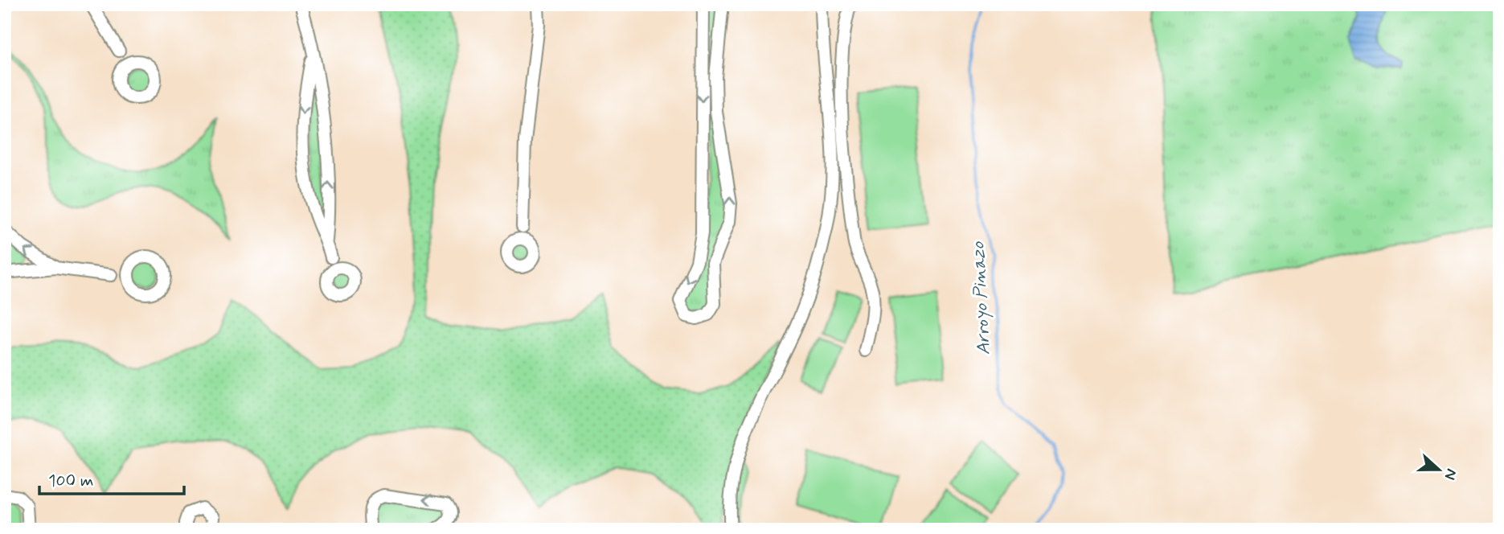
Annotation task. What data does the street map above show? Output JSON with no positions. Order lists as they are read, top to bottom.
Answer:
{
  "water": ["Arroyo Pinazo"],
  "scale_bar": "100 m",
  "north": "right"
}
